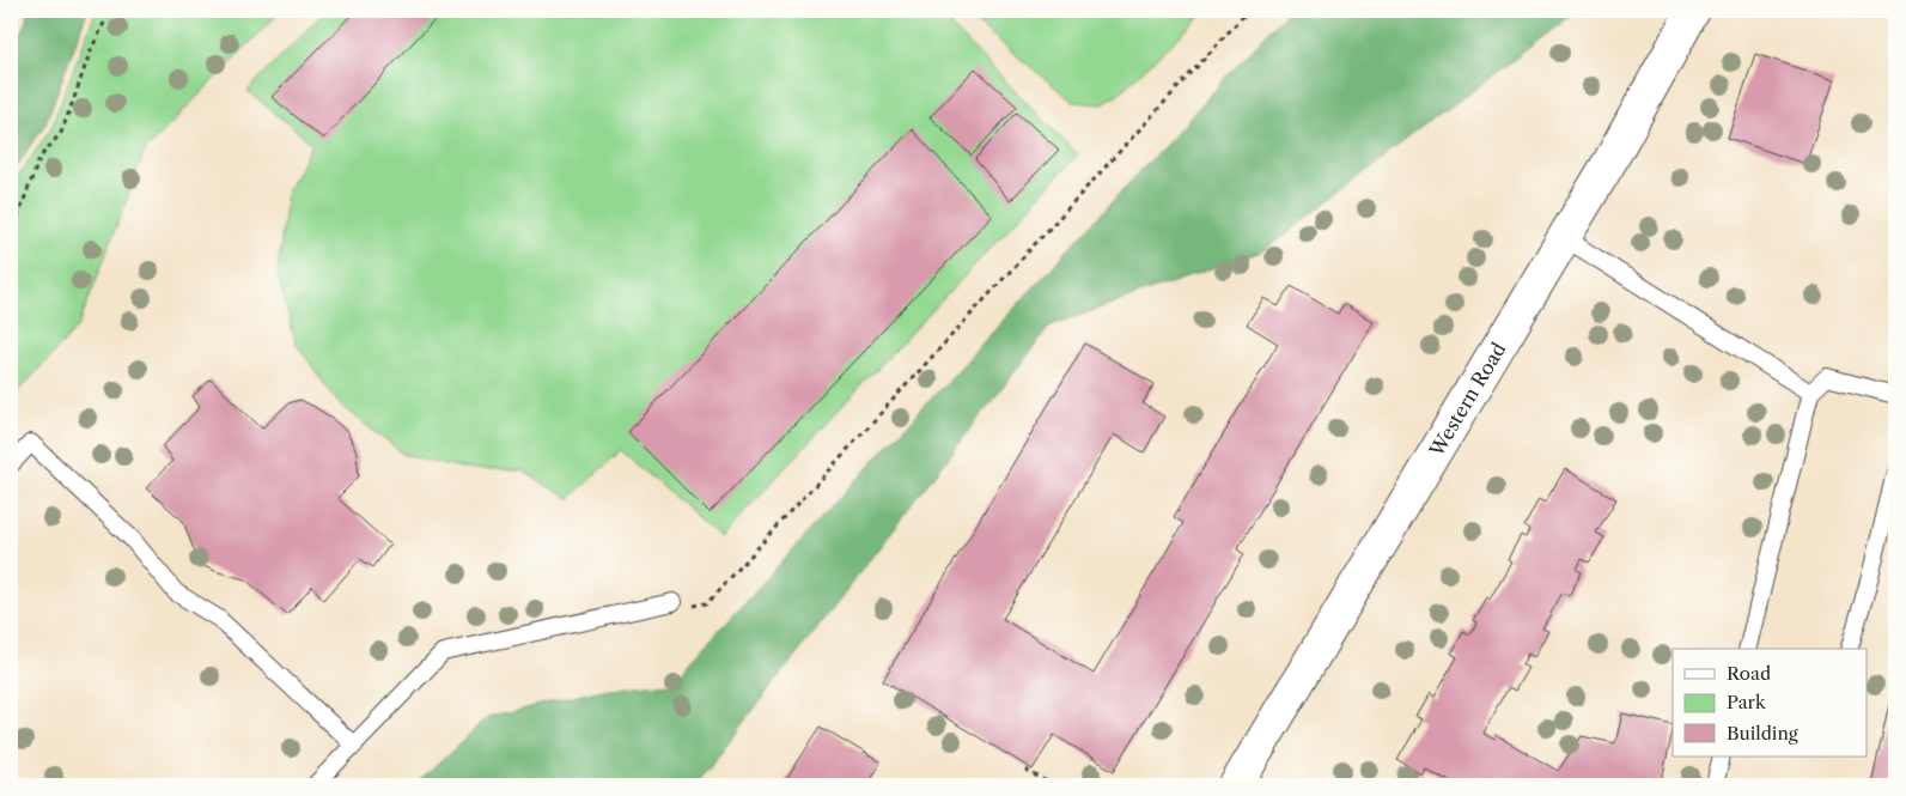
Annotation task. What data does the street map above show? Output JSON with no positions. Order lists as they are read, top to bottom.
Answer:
{
  "streets": {
    "main road": ["Western Road"]
  },
  "legend": ["Road", "Park", "Building"]
}
